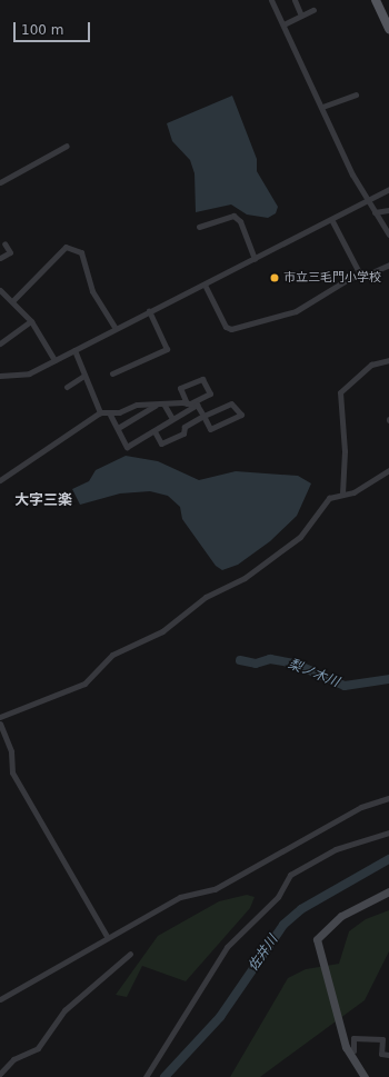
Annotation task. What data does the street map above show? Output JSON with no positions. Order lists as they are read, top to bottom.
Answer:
{
  "districts": ["大字三楽"],
  "water": ["梨ノ木川", "佐井川"],
  "places": ["市立三毛門小学校"],
  "scale_bar": "100 m"
}
